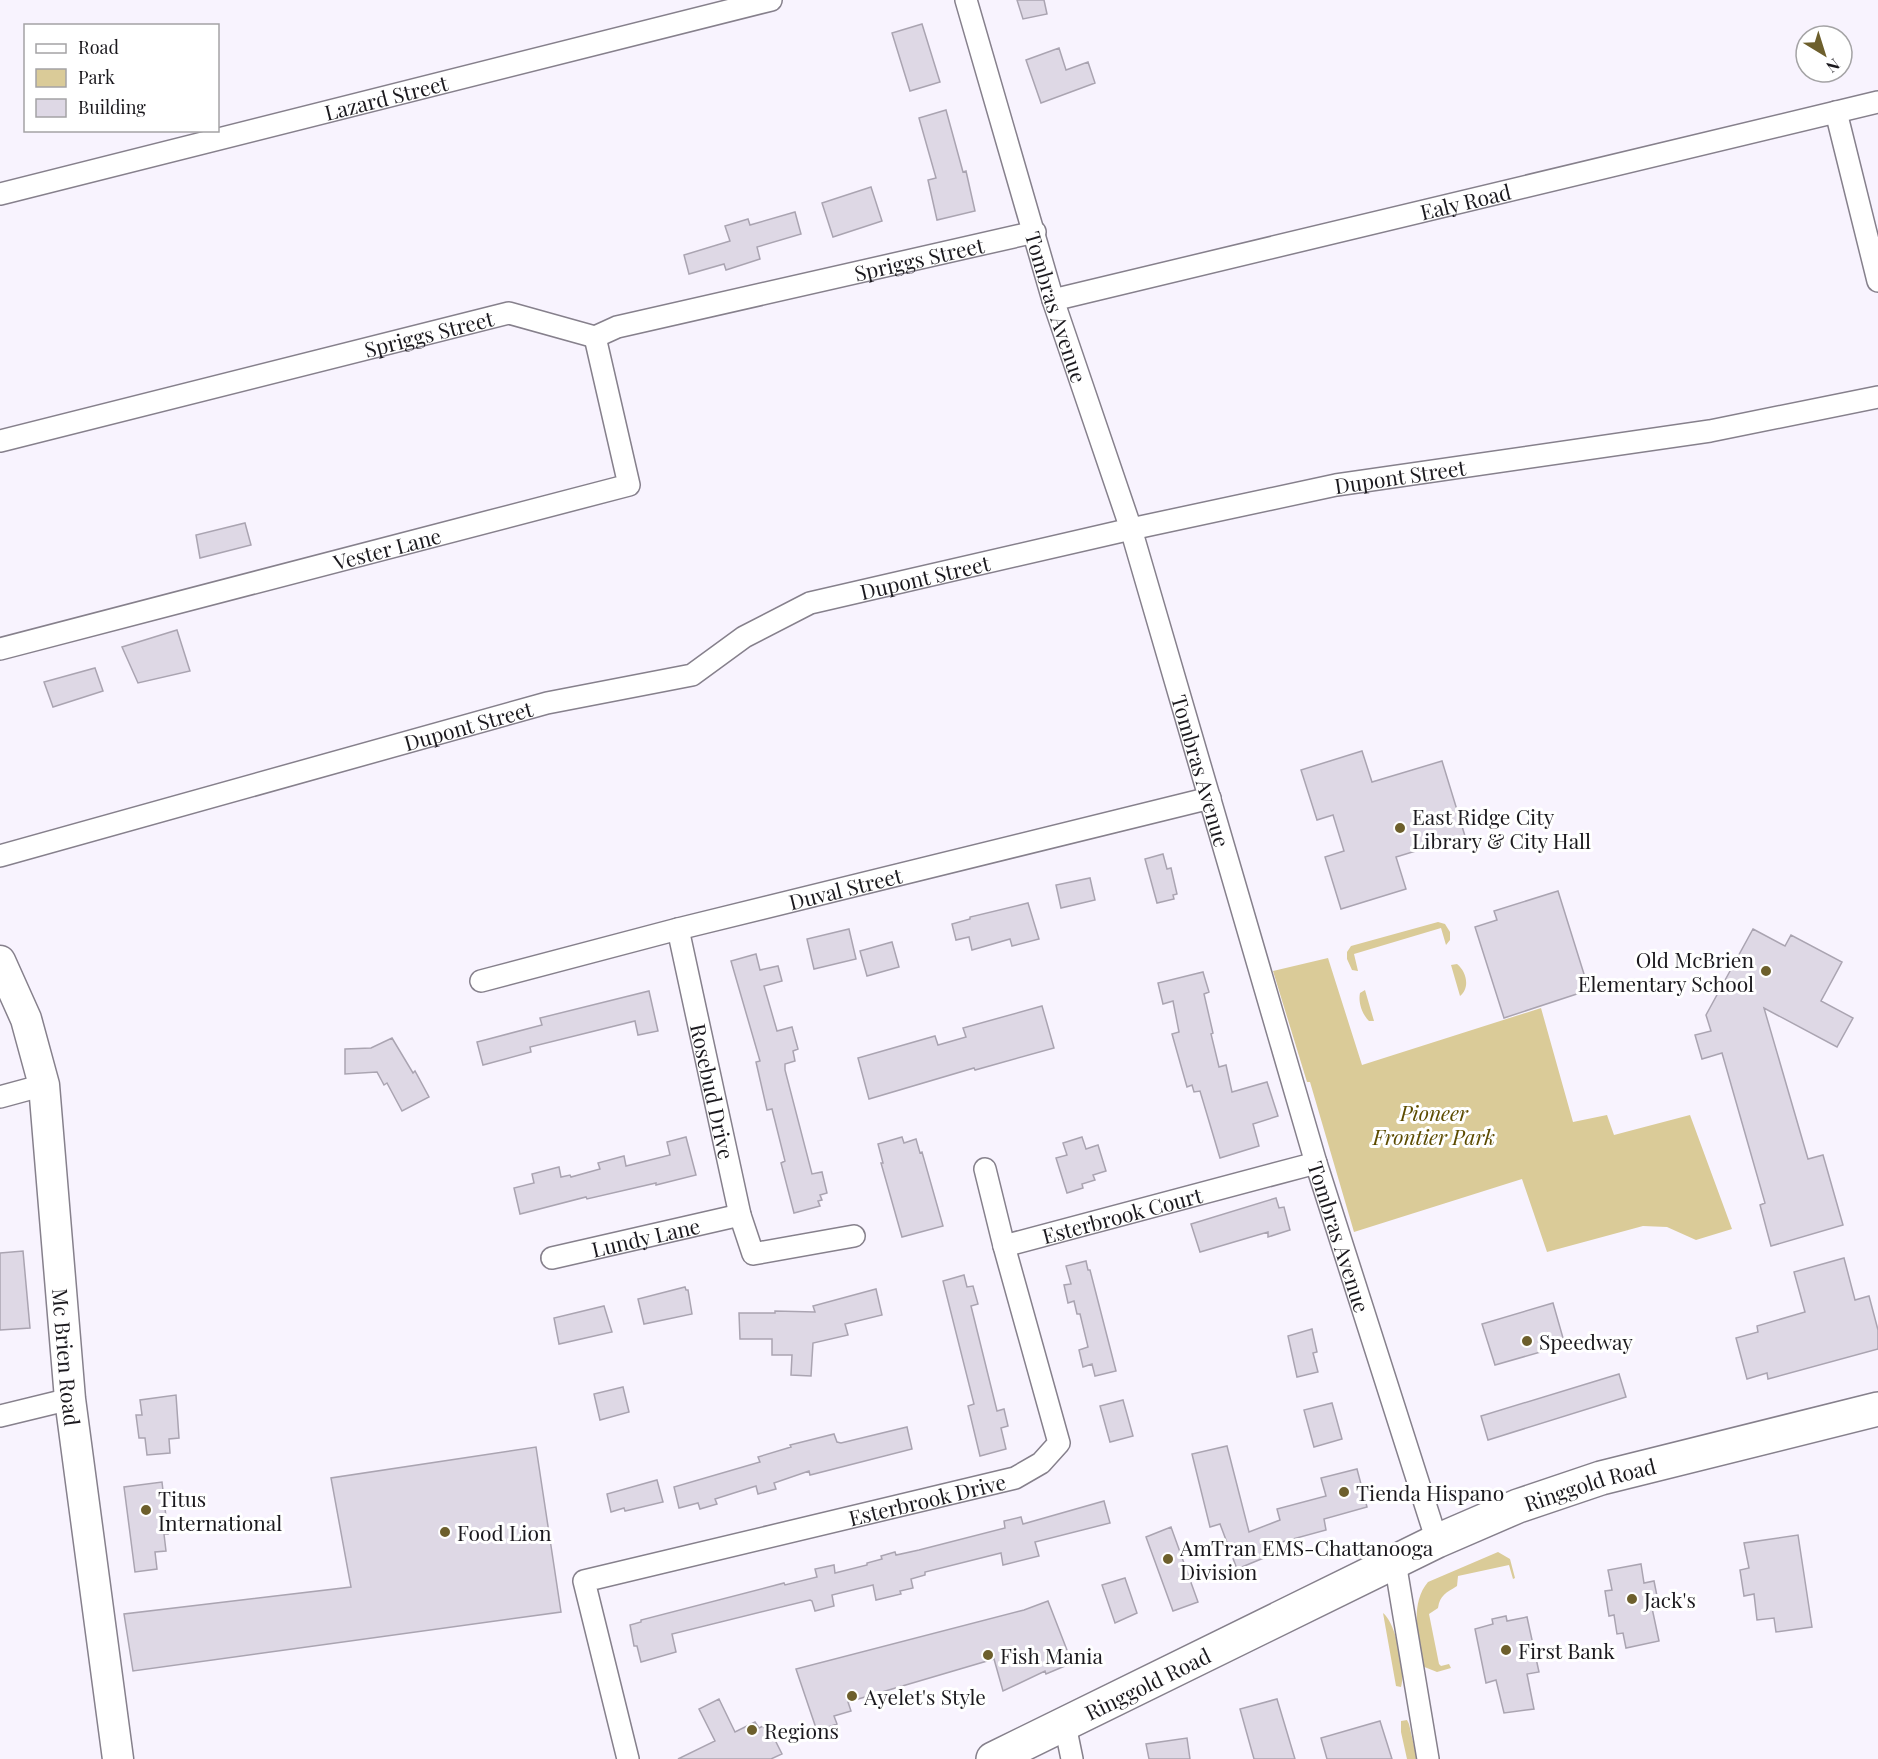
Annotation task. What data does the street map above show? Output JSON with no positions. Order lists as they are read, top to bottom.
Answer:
{
  "streets": {
    "main road": ["Mc Brien Road", "Ringgold Road"],
    "street": [
      "Lazard Street",
      "Ealy Road",
      "Spriggs Street",
      "Tombras Avenue",
      "Dupont Street",
      "Vester Lane",
      "Duval Street",
      "Rosebud Drive",
      "Esterbrook Court",
      "Lundy Lane",
      "Esterbrook Drive"
    ]
  },
  "crossings": [
    ["Ealy Road", "Tombras Avenue"],
    ["Spriggs Street", "Tombras Avenue"],
    ["Spriggs Street", "Vester Lane"],
    ["Tombras Avenue", "Dupont Street"],
    ["Tombras Avenue", "Duval Street"],
    ["Tombras Avenue", "Esterbrook Court"],
    ["Tombras Avenue", "Ringgold Road"],
    ["Duval Street", "Rosebud Drive"],
    ["Rosebud Drive", "Lundy Lane"],
    ["Esterbrook Court", "Esterbrook Drive"]
  ],
  "parks": ["Pioneer Frontier Park"],
  "places": [
    "East Ridge City Library & City Hall",
    "Old McBrien Elementary School",
    "Speedway",
    "Tienda Hispano",
    "Titus International",
    "Food Lion",
    "AmTran EMS-Chattanooga Division",
    "Jack's",
    "First Bank",
    "Fish Mania",
    "Ayelet's Style",
    "Regions"
  ],
  "legend": ["Road", "Park", "Building"],
  "north": "bottom right"
}
